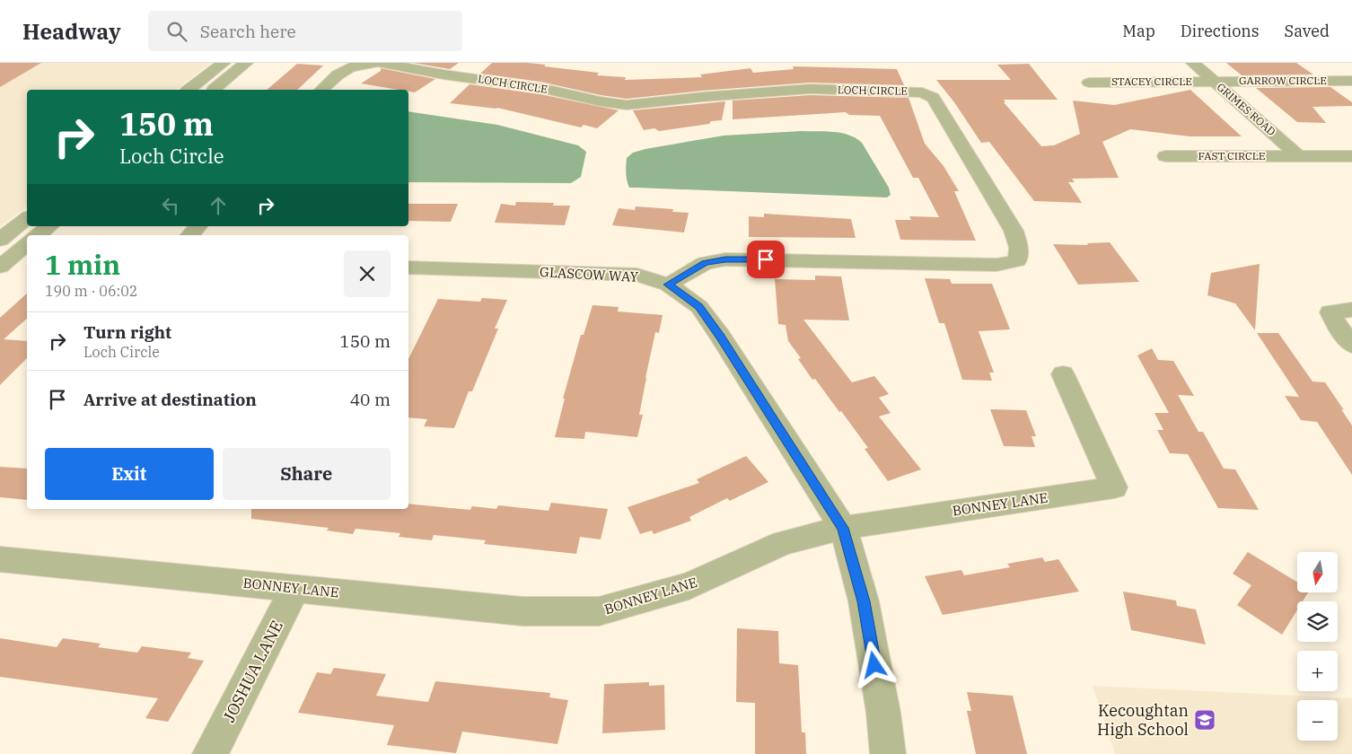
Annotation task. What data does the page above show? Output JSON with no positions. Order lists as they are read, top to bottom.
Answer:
{
  "streets": {
    "street": [
      "GARROW CIRCLE",
      "STACEY CIRCLE",
      "LOCH CIRCLE",
      "GRIMES ROAD",
      "FAST CIRCLE",
      "GLASCOW WAY",
      "BONNEY LANE",
      "JOSHUA LANE"
    ]
  },
  "crossings": [
    ["GARROW CIRCLE", "STACEY CIRCLE"],
    ["GARROW CIRCLE", "GRIMES ROAD"],
    ["STACEY CIRCLE", "GRIMES ROAD"],
    ["LOCH CIRCLE", "GLASCOW WAY"],
    ["GRIMES ROAD", "FAST CIRCLE"],
    ["GLASCOW WAY", "BONNEY LANE"],
    ["BONNEY LANE", "JOSHUA LANE"]
  ],
  "places": {
    "school or university": ["Kecoughtan High School"]
  },
  "north": "bottom",
  "page": {
    "header": "Headway",
    "search": "Search here",
    "nav": ["Map", "Directions", "Saved"],
    "turn": ["150 m", "Loch Circle"],
    "heading": ["1 min", "190 m · 06:02"],
    "list": [
      {
        "name": "Turn right",
        "note": "Loch Circle",
        "value": "150 m"
      },
      {
        "name": "Arrive at destination",
        "value": "40 m"
      }
    ],
    "buttons": ["Exit", "Share"],
    "map_buttons": ["+", "−"]
  }
}
